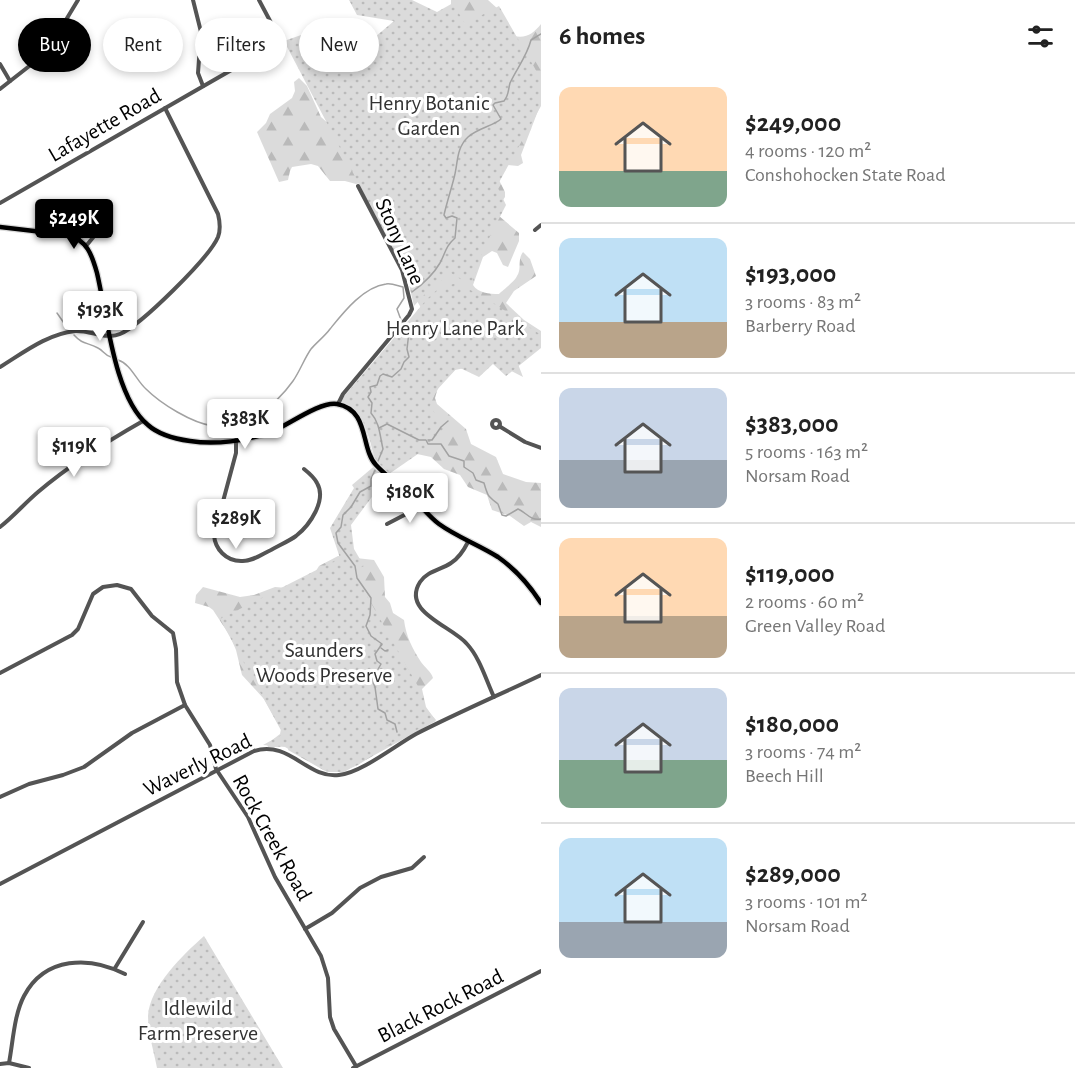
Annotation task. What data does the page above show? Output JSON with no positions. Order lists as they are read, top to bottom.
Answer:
{
  "streets": {
    "street": [
      "Lafayette Road",
      "Stony Lane",
      "Waverly Road",
      "Rock Creek Road",
      "Black Rock Road"
    ]
  },
  "crossings": [
    ["Waverly Road", "Rock Creek Road"],
    ["Rock Creek Road", "Black Rock Road"]
  ],
  "parks": [
    "Henry Botanic Garden",
    "Henry Lane Park",
    "Saunders Woods Preserve",
    "Idlewild Farm Preserve"
  ],
  "page": {
    "heading": "6 homes",
    "chip": [
      "Buy",
      "Rent",
      "Filters",
      "New"
    ],
    "list": [
      {
        "name": "$249,000",
        "note": "4 rooms · 120 m² · Conshohocken State Road"
      },
      {
        "name": "$193,000",
        "note": "3 rooms · 83 m² · Barberry Road"
      },
      {
        "name": "$383,000",
        "note": "5 rooms · 163 m² · Norsam Road"
      },
      {
        "name": "$119,000",
        "note": "2 rooms · 60 m² · Green Valley Road"
      },
      {
        "name": "$180,000",
        "note": "3 rooms · 74 m² · Beech Hill"
      },
      {
        "name": "$289,000",
        "note": "3 rooms · 101 m² · Norsam Road"
      }
    ],
    "price": [
      "$249K",
      "$193K",
      "$383K",
      "$119K",
      "$180K",
      "$289K"
    ]
  }
}
